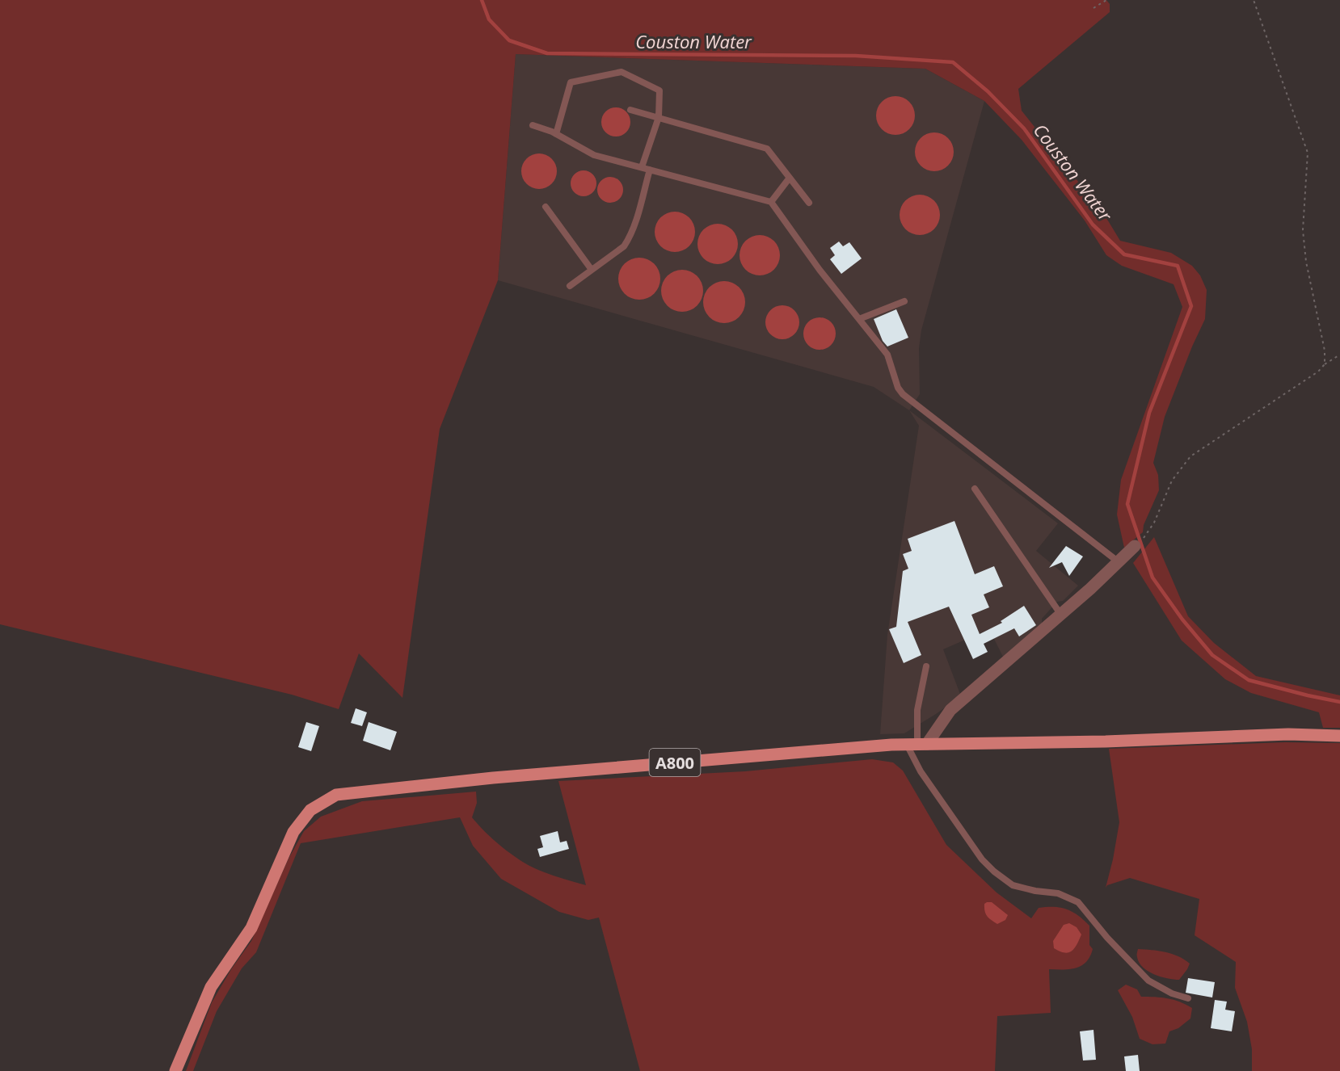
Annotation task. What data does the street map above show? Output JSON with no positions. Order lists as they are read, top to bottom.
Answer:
{
  "streets": {
    "main road": ["A800"]
  },
  "water": ["Couston Water"]
}
